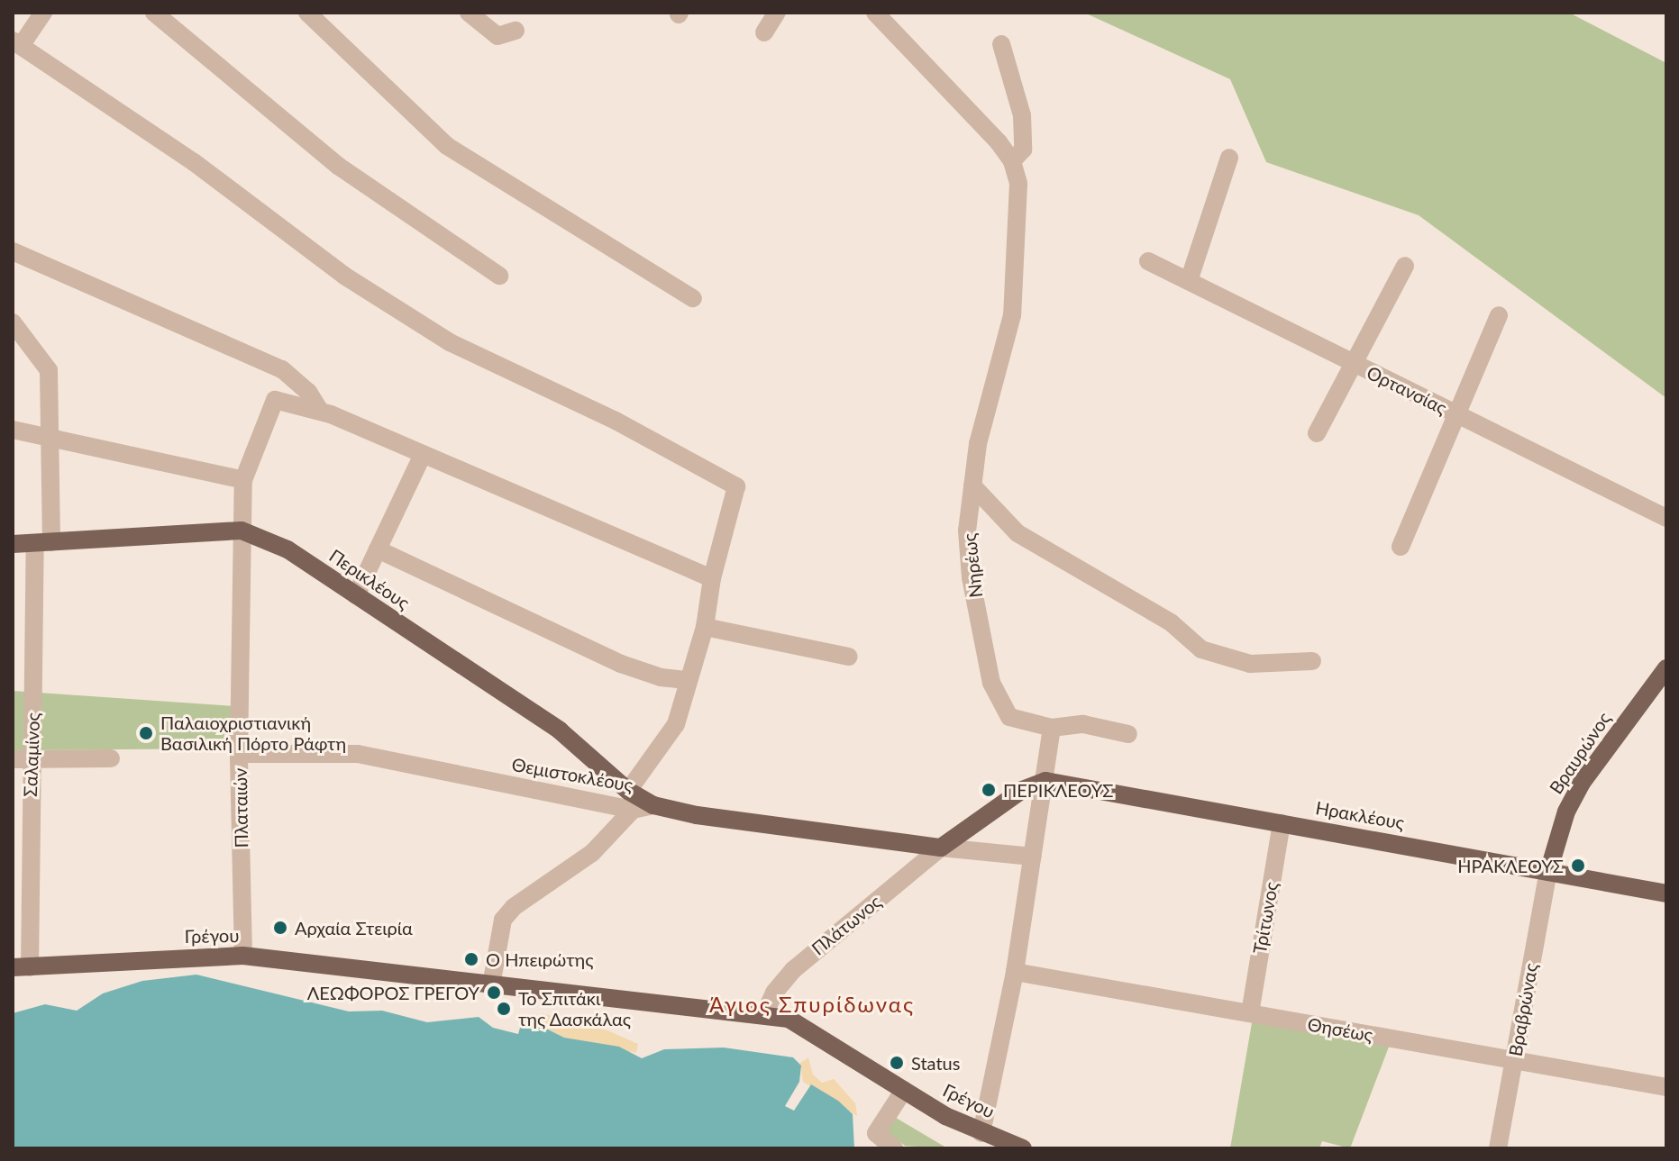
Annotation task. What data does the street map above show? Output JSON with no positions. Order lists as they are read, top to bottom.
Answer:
{
  "streets": {
    "main road": [
      "Περικλέους",
      "Βραυρώνος",
      "Θεμιστοκλέους",
      "Ηρακλέους",
      "Γρέγου"
    ],
    "street": [
      "Ορτανσίας",
      "Νηρέως",
      "Σαλαμίνος",
      "Πλαταιών",
      "Τρίτωνος",
      "Πλάτωνος",
      "Βραβρώνας",
      "Θησέως"
    ]
  },
  "crossings": [
    ["Περικλέους", "Σαλαμίνος"],
    ["Περικλέους", "Θεμιστοκλέους"],
    ["Περικλέους", "Πλαταιών"],
    ["Βραυρώνος", "Ηρακλέους"],
    ["Βραυρώνος", "Βραβρώνας"],
    ["Σαλαμίνος", "Γρέγου"],
    ["Θεμιστοκλέους", "Πλαταιών"],
    ["Θεμιστοκλέους", "Πλάτωνος"],
    ["Πλαταιών", "Γρέγου"],
    ["Ηρακλέους", "Τρίτωνος"],
    ["Ηρακλέους", "Βραβρώνας"],
    ["Τρίτωνος", "Θησέως"],
    ["Πλάτωνος", "Γρέγου"],
    ["Βραβρώνας", "Θησέως"]
  ],
  "districts": ["Άγιος Σπυρίδωνας"],
  "places": [
    "Παλαιοχριστιανική Βασιλική Πόρτο Ράφτη",
    "ΠΕΡΙΚΛΕΟΥΣ",
    "ΗΡΑΚΛΕΟΥΣ",
    "Αρχαία Στειρία",
    "Ο Ηπειρώτης",
    "ΛΕΩΦΟΡΟΣ ΓΡΕΓΟΥ",
    "Το Σπιτάκι της Δασκάλας",
    "Status"
  ]
}
